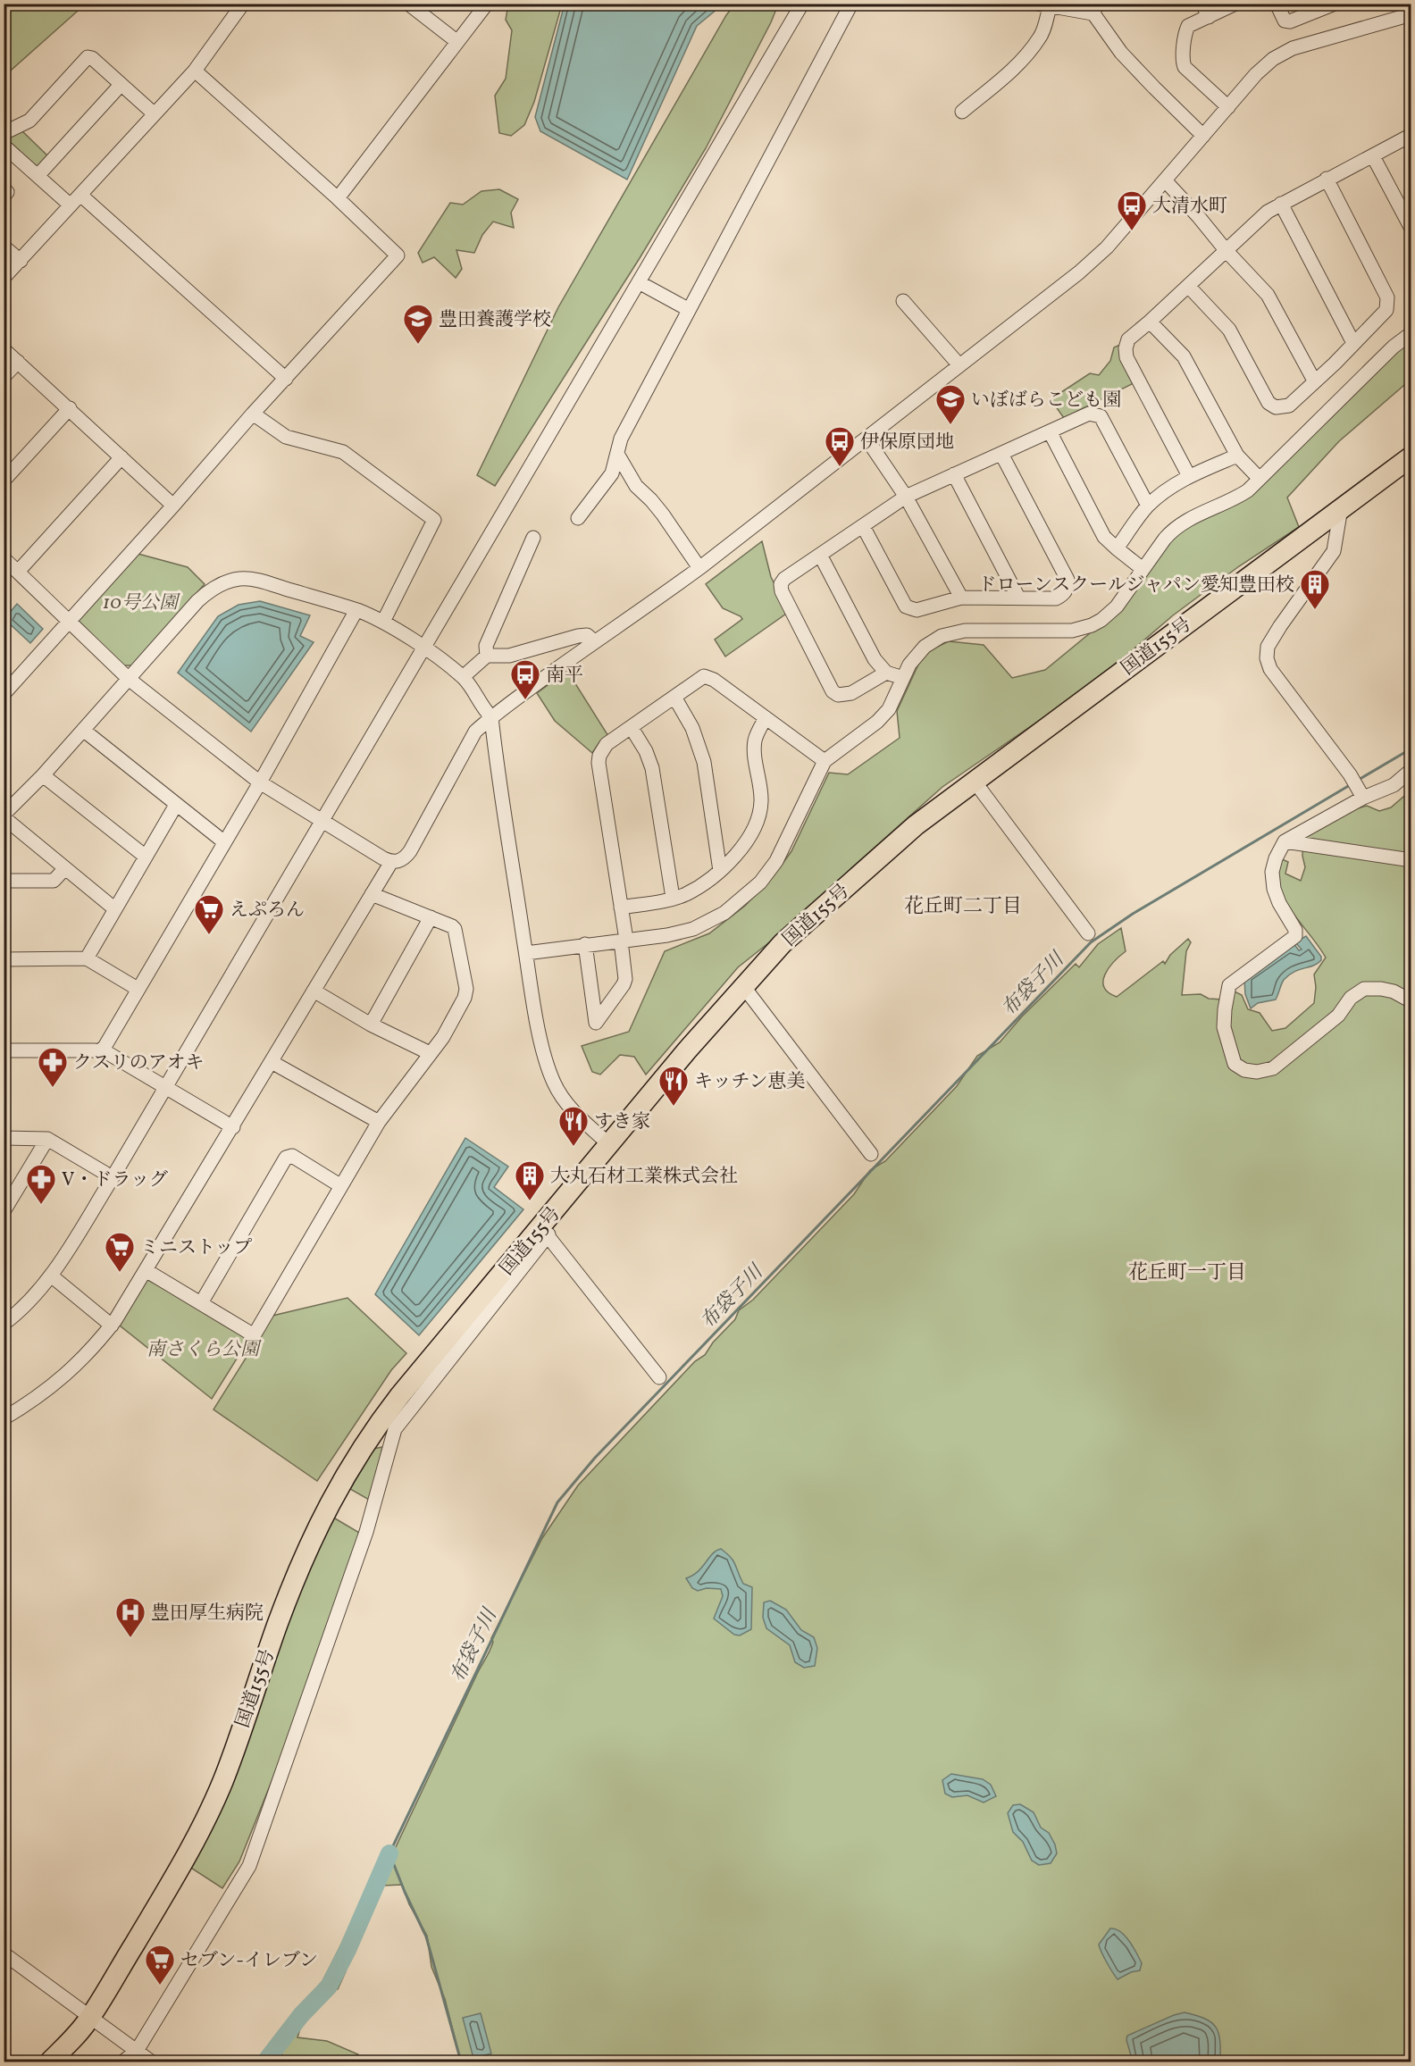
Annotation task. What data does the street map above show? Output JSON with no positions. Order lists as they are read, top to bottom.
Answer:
{
  "streets": {
    "highway": ["国道155号"]
  },
  "districts": ["花丘町二丁目", "花丘町一丁目"],
  "water": ["布袋子川"],
  "parks": ["10号公園", "南さくら公園"],
  "places": {
    "bus stop": ["大清水町", "伊保原団地", "南平"],
    "school or university": ["豊田養護学校", "いぼばらこども園"],
    "building": ["ドローンスクールジャパン愛知豊田校", "大丸石材工業株式会社"],
    "supermarket": ["えぷろん", "ミニストップ", "セブン-イレブン"],
    "pharmacy": ["クスリのアオキ", "V・ドラッグ"],
    "restaurant": ["キッチン恵美", "すき家"],
    "hospital": ["豊田厚生病院"]
  }
}
